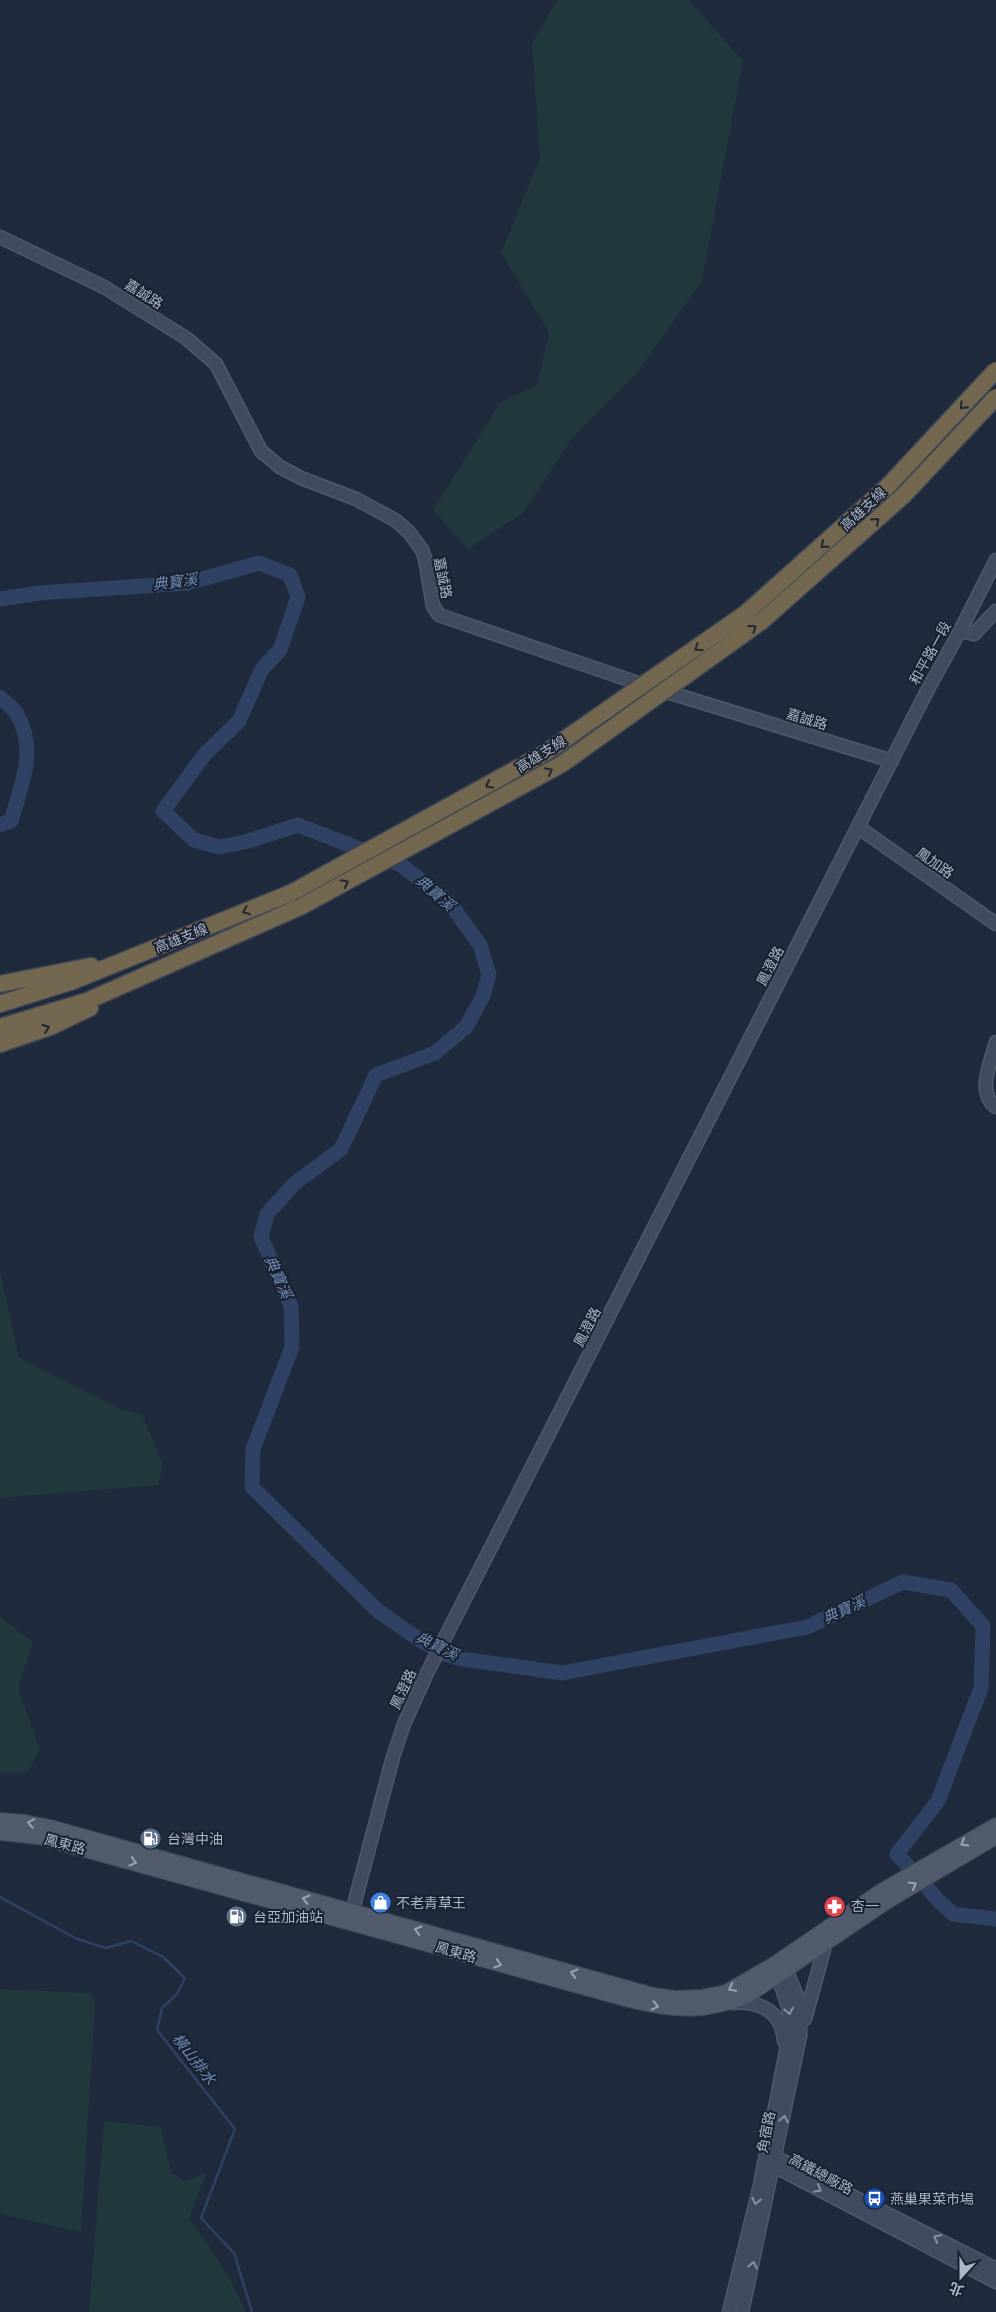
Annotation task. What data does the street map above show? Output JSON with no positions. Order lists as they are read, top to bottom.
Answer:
{
  "streets": {
    "highway": ["高雄支線"],
    "main road": ["鳳東路"],
    "street": [
      "嘉誠路",
      "和平路一段",
      "鳳加路",
      "鳳澄路",
      "角宿路",
      "高鐵總廠路"
    ]
  },
  "crossings": [
    ["嘉誠路", "和平路一段"],
    ["嘉誠路", "鳳澄路"],
    ["和平路一段", "鳳澄路"],
    ["鳳加路", "鳳澄路"],
    ["鳳澄路", "鳳東路"],
    ["鳳東路", "角宿路"],
    ["角宿路", "高鐵總廠路"]
  ],
  "water": ["典寶溪", "橫山排水"],
  "places": {
    "fuel station": ["台灣中油", "台亞加油站"],
    "shop": ["不老青草王"],
    "pharmacy": ["杏一"],
    "bus stop": ["燕巢果菜市場"]
  },
  "north": "bottom"
}
